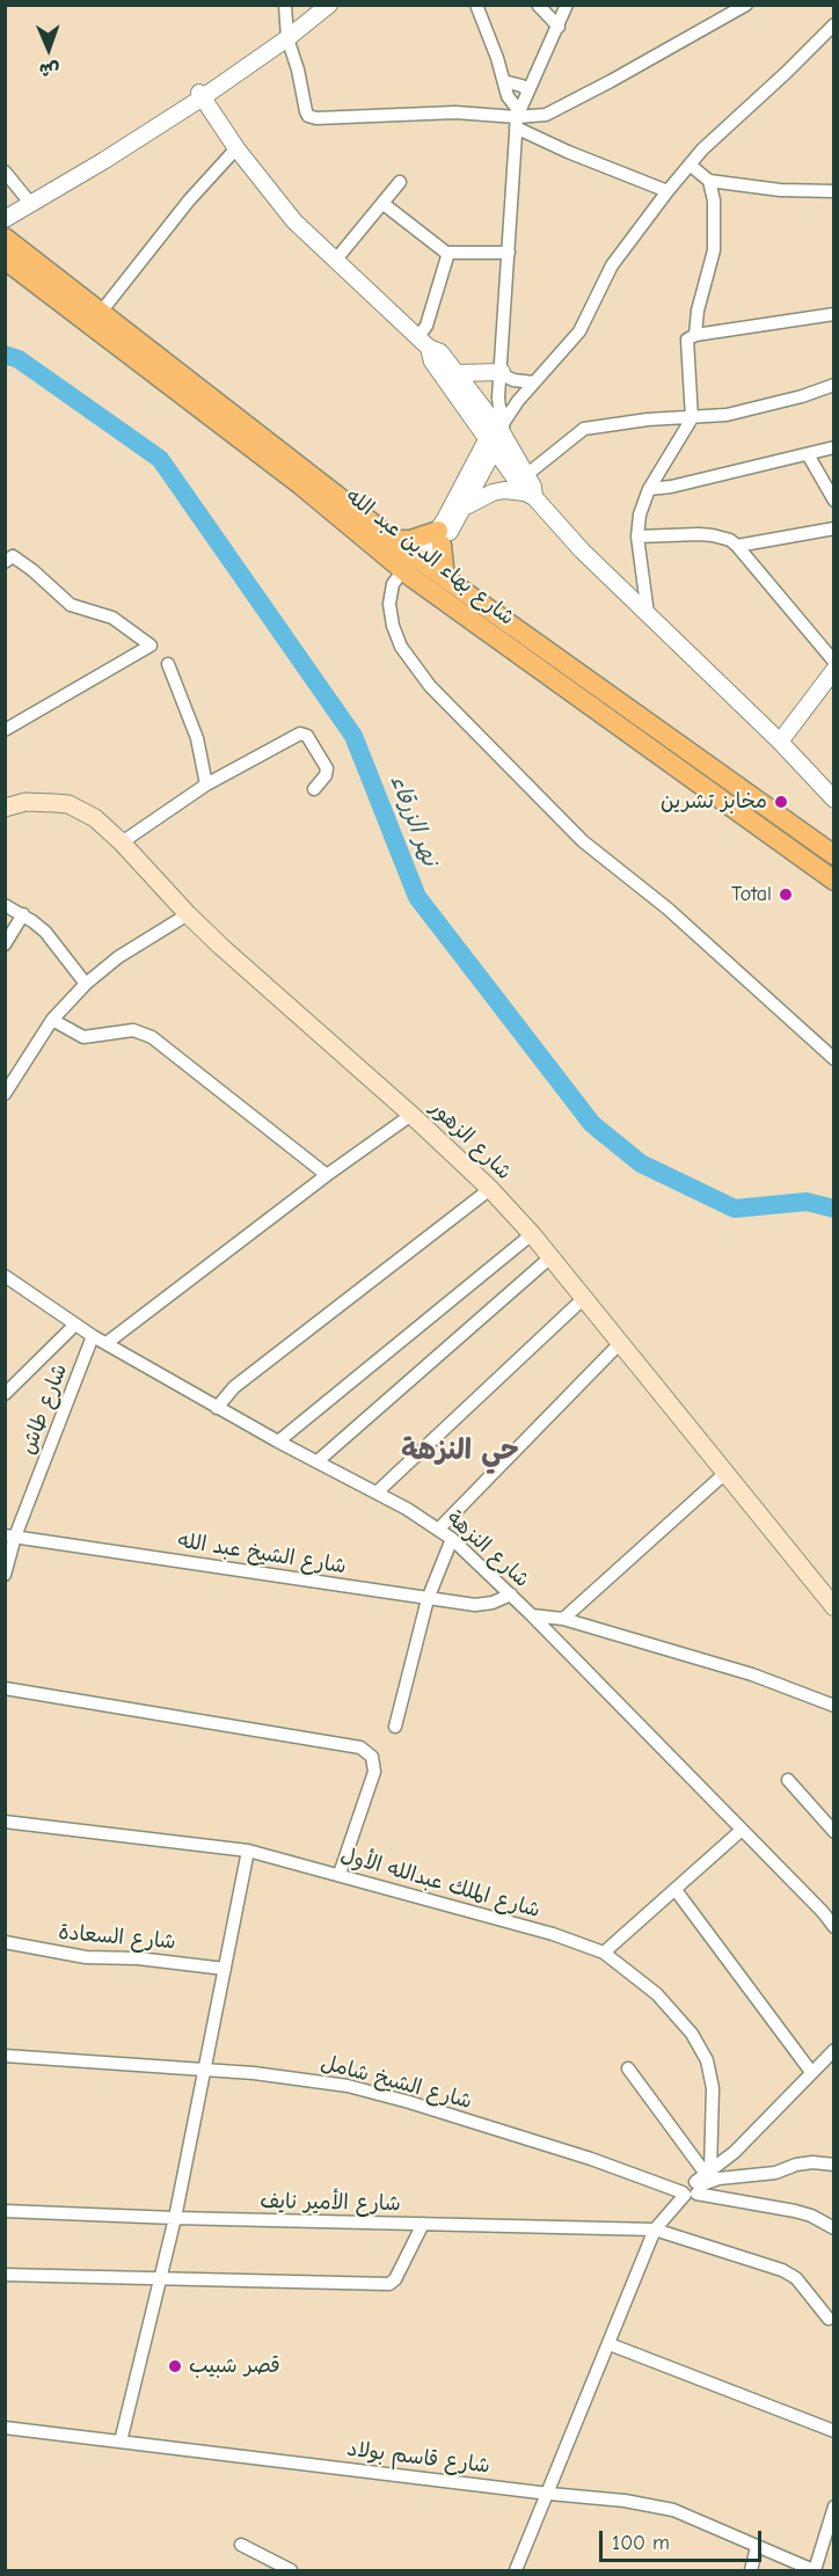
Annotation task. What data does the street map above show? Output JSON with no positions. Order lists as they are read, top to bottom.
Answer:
{
  "streets": {
    "main road": ["شارع بهاء الدين عبد الله", "شارع الزهور"],
    "street": [
      "شارع طاش",
      "شارع النزهة",
      "شارع الشيخ عبد الله",
      "شارع الملك عبدالله الأول",
      "شارع السعادة",
      "شارع الشيخ شامل",
      "شارع الأمير نايف",
      "شارع قاسم بولاد"
    ]
  },
  "crossings": [
    ["شارع طاش", "شارع النزهة"],
    ["شارع طاش", "شارع الشيخ عبد الله"],
    ["شارع النزهة", "شارع الشيخ عبد الله"]
  ],
  "districts": ["حي النزهة"],
  "water": ["نهر الزرقاء"],
  "places": ["مخابز تشرين", "Total", "قصر شبيب"],
  "scale_bar": "100 m",
  "north": "bottom"
}
